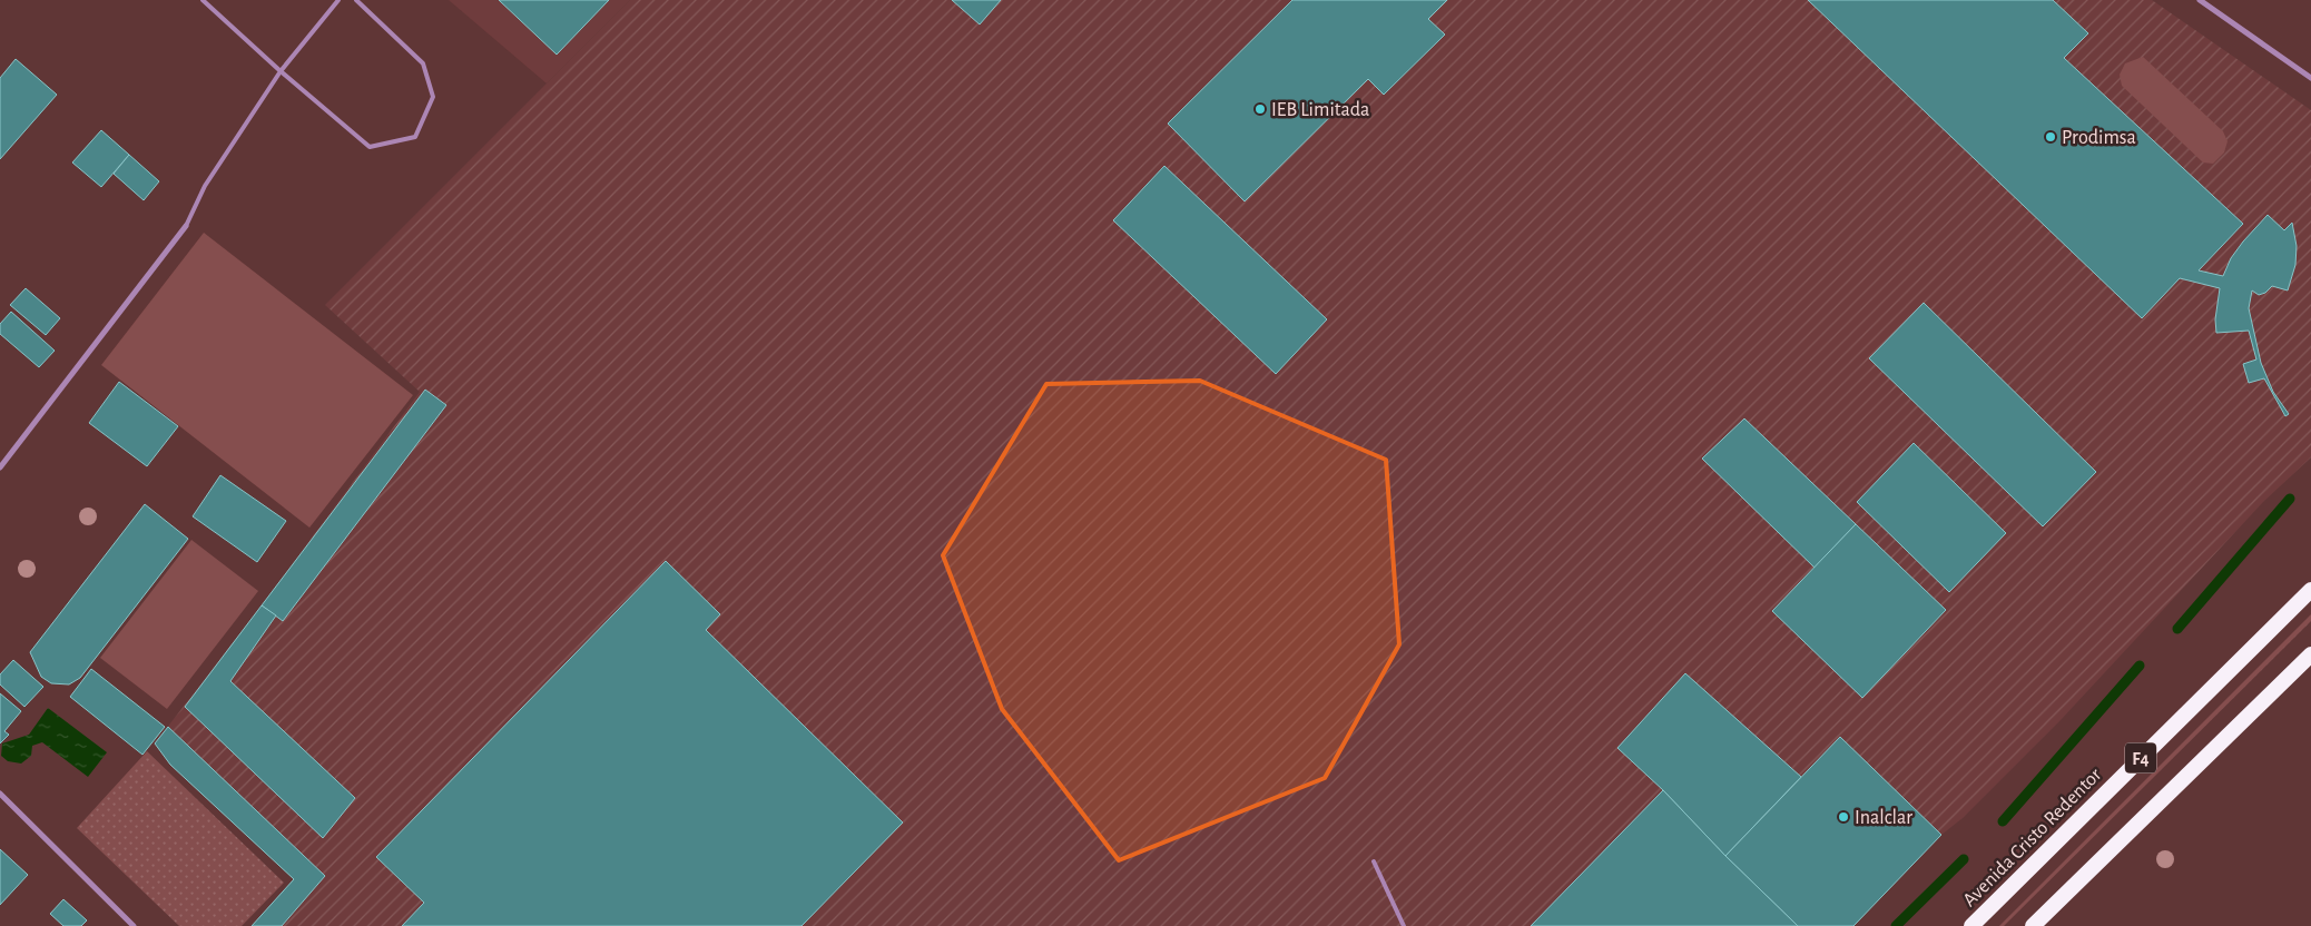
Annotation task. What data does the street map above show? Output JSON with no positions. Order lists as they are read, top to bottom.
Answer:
{
  "streets": {
    "highway": ["F4", "Avenida Cristo Redentor"]
  },
  "places": ["IEB Limitada", "Prodimsa", "Inalclar"]
}
